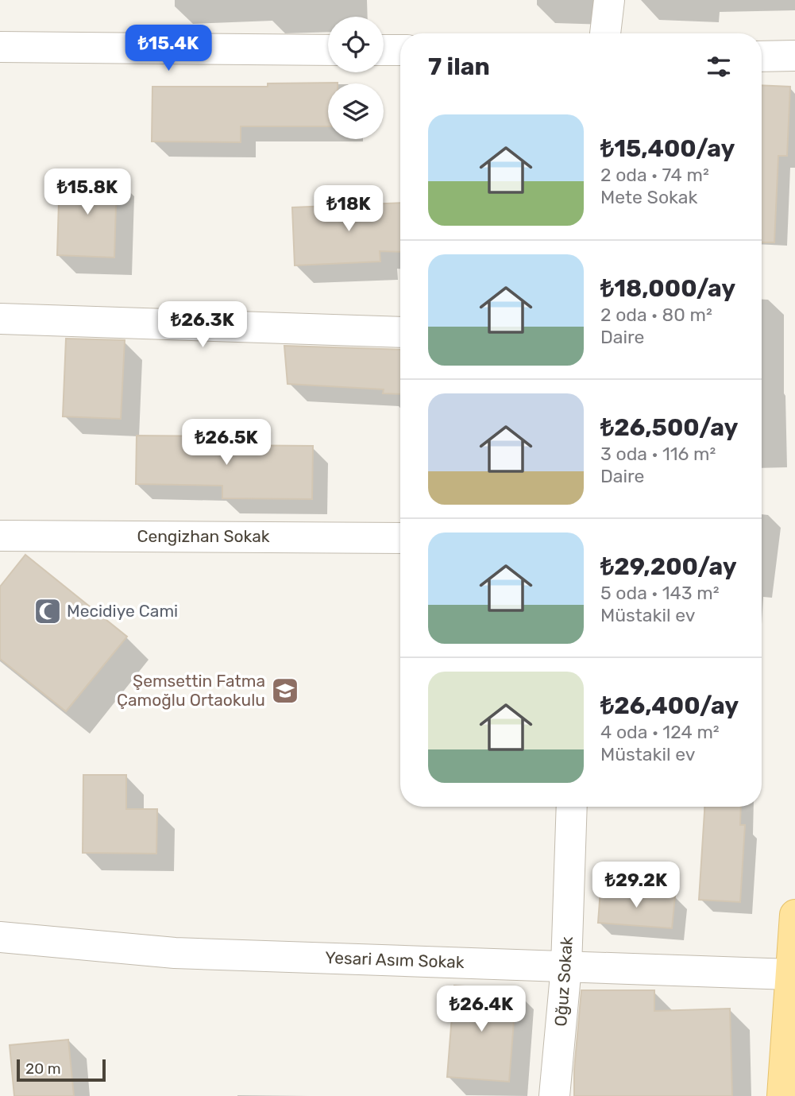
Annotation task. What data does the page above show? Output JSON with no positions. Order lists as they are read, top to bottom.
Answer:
{
  "streets": {
    "street": ["Cengizhan Sokak", "Yesari Asım Sokak", "Oğuz Sokak"]
  },
  "crossings": [
    ["Yesari Asım Sokak", "Oğuz Sokak"]
  ],
  "places": {
    "mosque": ["Mecidiye Cami"],
    "school or university": ["Şemsettin Fatma Çamoğlu Ortaokulu"]
  },
  "scale_bar": "20 m",
  "page": {
    "price": [
      "₺15.4K",
      "₺15.8K",
      "₺18K",
      "₺26.3K",
      "₺26.5K",
      "₺29.2K",
      "₺26.4K"
    ],
    "heading": "7 ilan",
    "list": [
      {
        "name": "₺15,400/ay",
        "note": "2 oda · 74 m² · Mete Sokak"
      },
      {
        "name": "₺18,000/ay",
        "note": "2 oda · 80 m² · Daire"
      },
      {
        "name": "₺26,500/ay",
        "note": "3 oda · 116 m² · Daire"
      },
      {
        "name": "₺29,200/ay",
        "note": "5 oda · 143 m² · Müstakil ev"
      },
      {
        "name": "₺26,400/ay",
        "note": "4 oda · 124 m² · Müstakil ev"
      }
    ],
    "scale": "20 m"
  }
}
